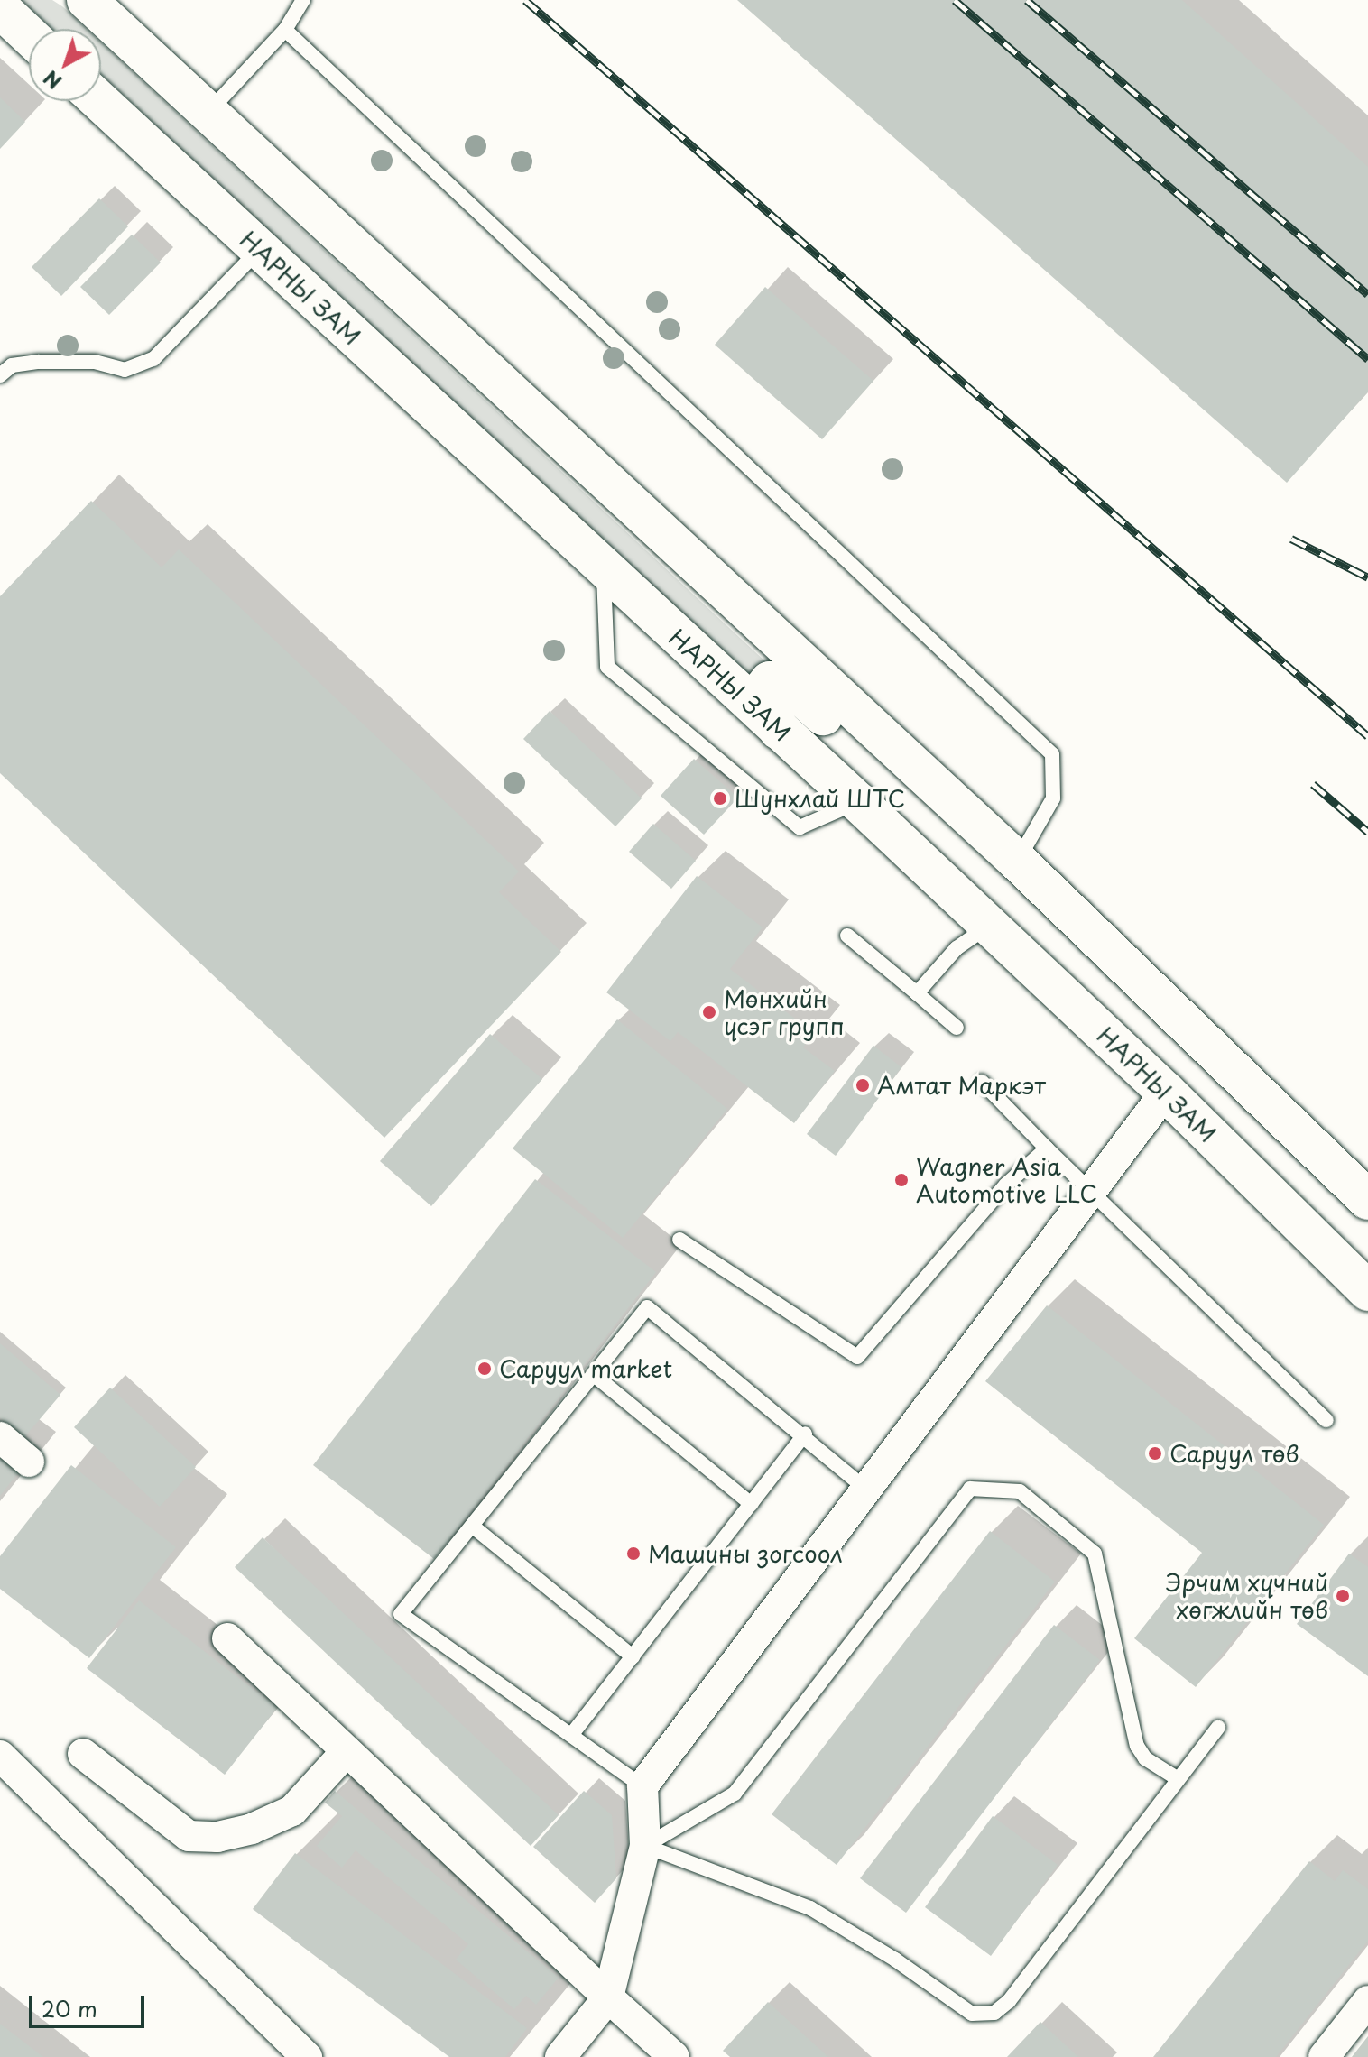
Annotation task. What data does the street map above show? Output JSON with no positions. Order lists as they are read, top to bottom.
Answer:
{
  "streets": {
    "main road": ["НАРНЫ ЗАМ"]
  },
  "places": [
    "Шунхлай ШТС",
    "Мөнхийн үсэг групп",
    "Амтат Маркэт",
    "Wagner Asia Automotive LLC",
    "Саруул market",
    "Саруул төв",
    "Машины зогсоол",
    "Эрчим хүчний хөгжлийн төв"
  ],
  "scale_bar": "20 m",
  "north": "bottom left"
}
